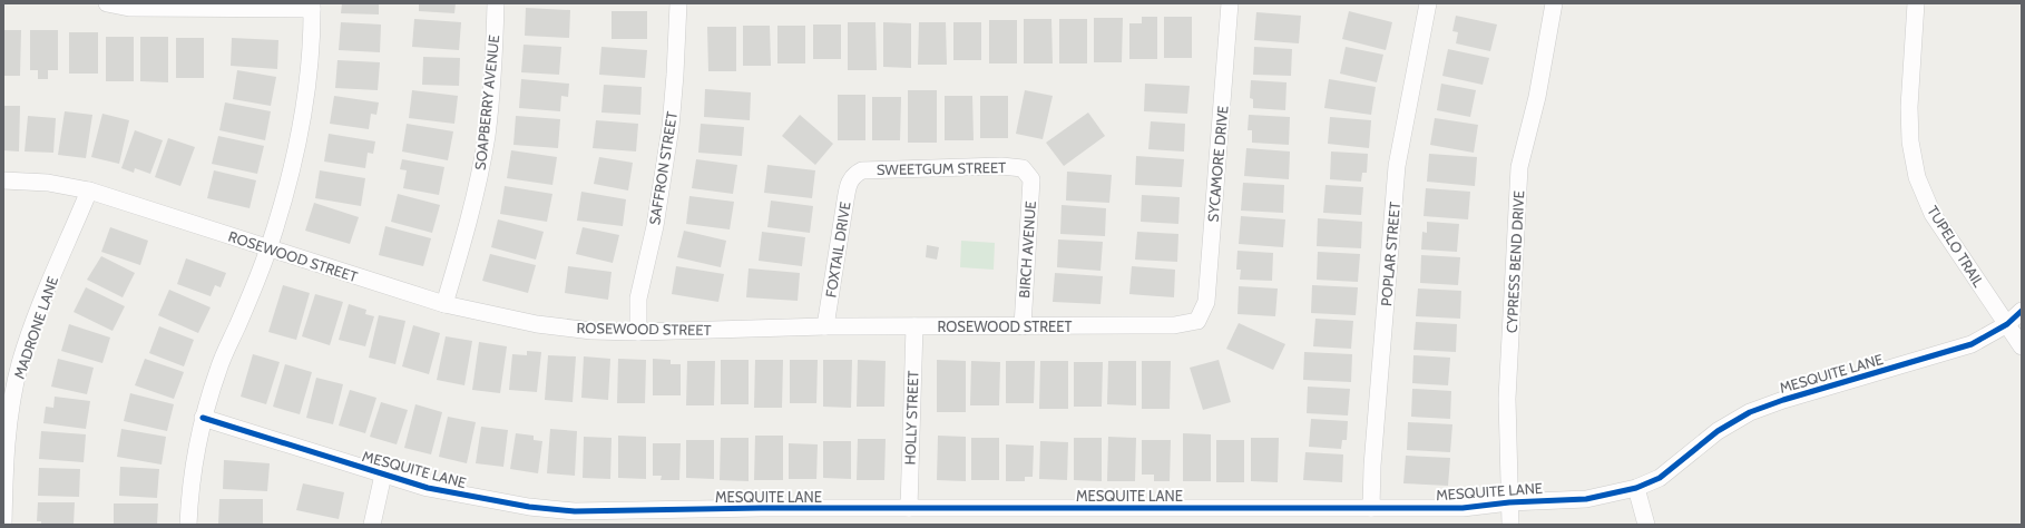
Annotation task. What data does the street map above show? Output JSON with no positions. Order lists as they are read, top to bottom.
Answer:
{
  "streets": {
    "street": [
      "SOAPBERRY AVENUE",
      "SYCAMORE DRIVE",
      "SAFFRON STREET",
      "SWEETGUM STREET",
      "TUPELO TRAIL",
      "FOXTAIL DRIVE",
      "BIRCH AVENUE",
      "POPLAR STREET",
      "ROSEWOOD STREET",
      "CYPRESS BEND DRIVE",
      "MADRONE LANE",
      "MESQUITE LANE",
      "HOLLY STREET"
    ]
  },
  "crossings": [
    ["SOAPBERRY AVENUE", "ROSEWOOD STREET"],
    ["SYCAMORE DRIVE", "ROSEWOOD STREET"],
    ["SAFFRON STREET", "ROSEWOOD STREET"],
    ["SWEETGUM STREET", "FOXTAIL DRIVE"],
    ["SWEETGUM STREET", "BIRCH AVENUE"],
    ["TUPELO TRAIL", "MESQUITE LANE"],
    ["FOXTAIL DRIVE", "ROSEWOOD STREET"],
    ["BIRCH AVENUE", "ROSEWOOD STREET"],
    ["POPLAR STREET", "MESQUITE LANE"],
    ["ROSEWOOD STREET", "MADRONE LANE"],
    ["ROSEWOOD STREET", "HOLLY STREET"],
    ["CYPRESS BEND DRIVE", "MESQUITE LANE"],
    ["MESQUITE LANE", "HOLLY STREET"]
  ]
}
